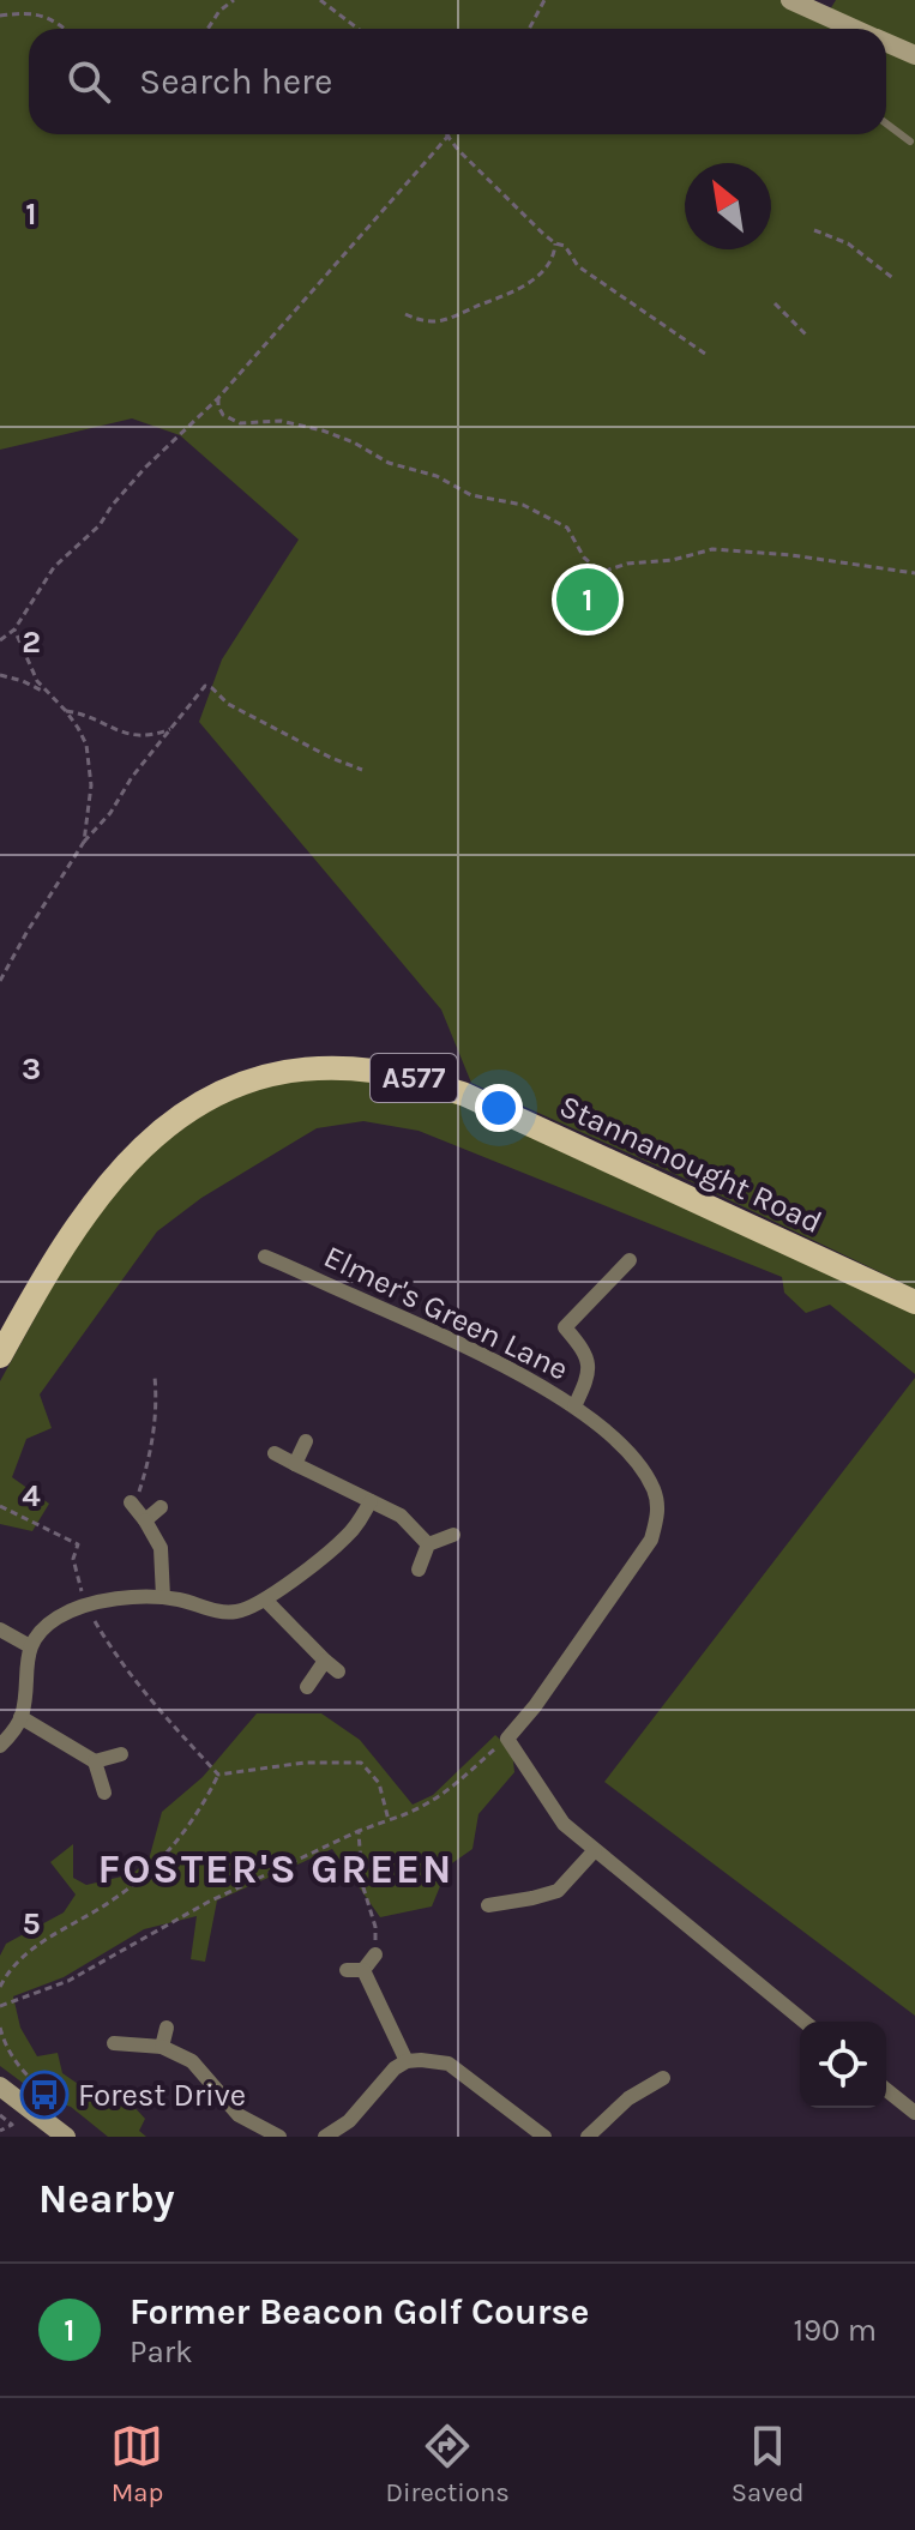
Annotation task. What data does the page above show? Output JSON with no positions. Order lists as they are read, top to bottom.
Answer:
{
  "streets": {
    "main road": ["A577", "Stannanought Road"],
    "street": ["Elmer's Green Lane"]
  },
  "districts": ["FOSTER'S GREEN"],
  "places": {
    "bus stop": ["Forest Drive"]
  },
  "north": "top left",
  "page": {
    "search": "Search here",
    "pins": "1",
    "heading": "Nearby",
    "list": [
      {
        "mark": "1",
        "name": "Former Beacon Golf Course",
        "note": "Park",
        "value": "190 m"
      }
    ],
    "nav": ["Map", "Directions", "Saved"]
  },
  "grid": {
    "rows": [
      "1",
      "2",
      "3",
      "4",
      "5"
    ]
  }
}
